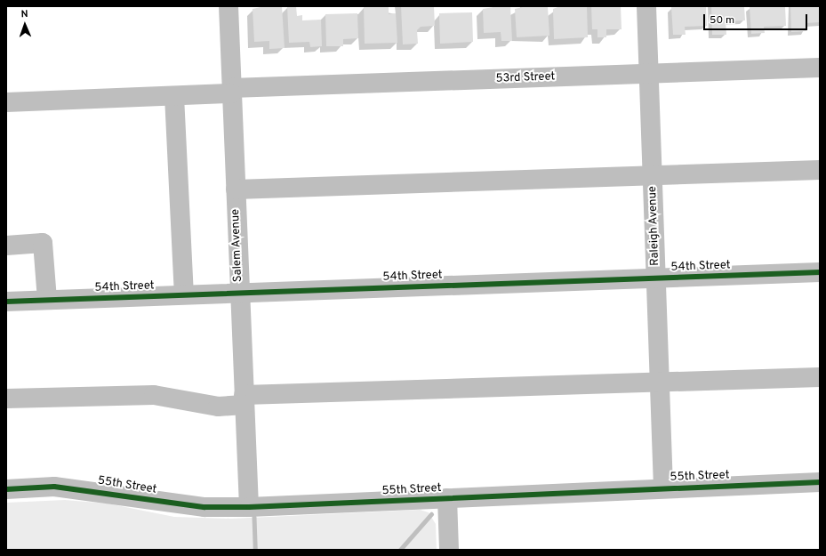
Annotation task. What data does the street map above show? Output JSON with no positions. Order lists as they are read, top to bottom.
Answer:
{
  "streets": {
    "street": [
      "53rd Street",
      "Raleigh Avenue",
      "Salem Avenue",
      "54th Street",
      "55th Street"
    ]
  },
  "crossings": [
    ["53rd Street", "Raleigh Avenue"],
    ["53rd Street", "Salem Avenue"],
    ["Raleigh Avenue", "54th Street"],
    ["Raleigh Avenue", "55th Street"],
    ["Salem Avenue", "54th Street"],
    ["Salem Avenue", "55th Street"]
  ],
  "scale_bar": "50 m",
  "north": "top"
}
